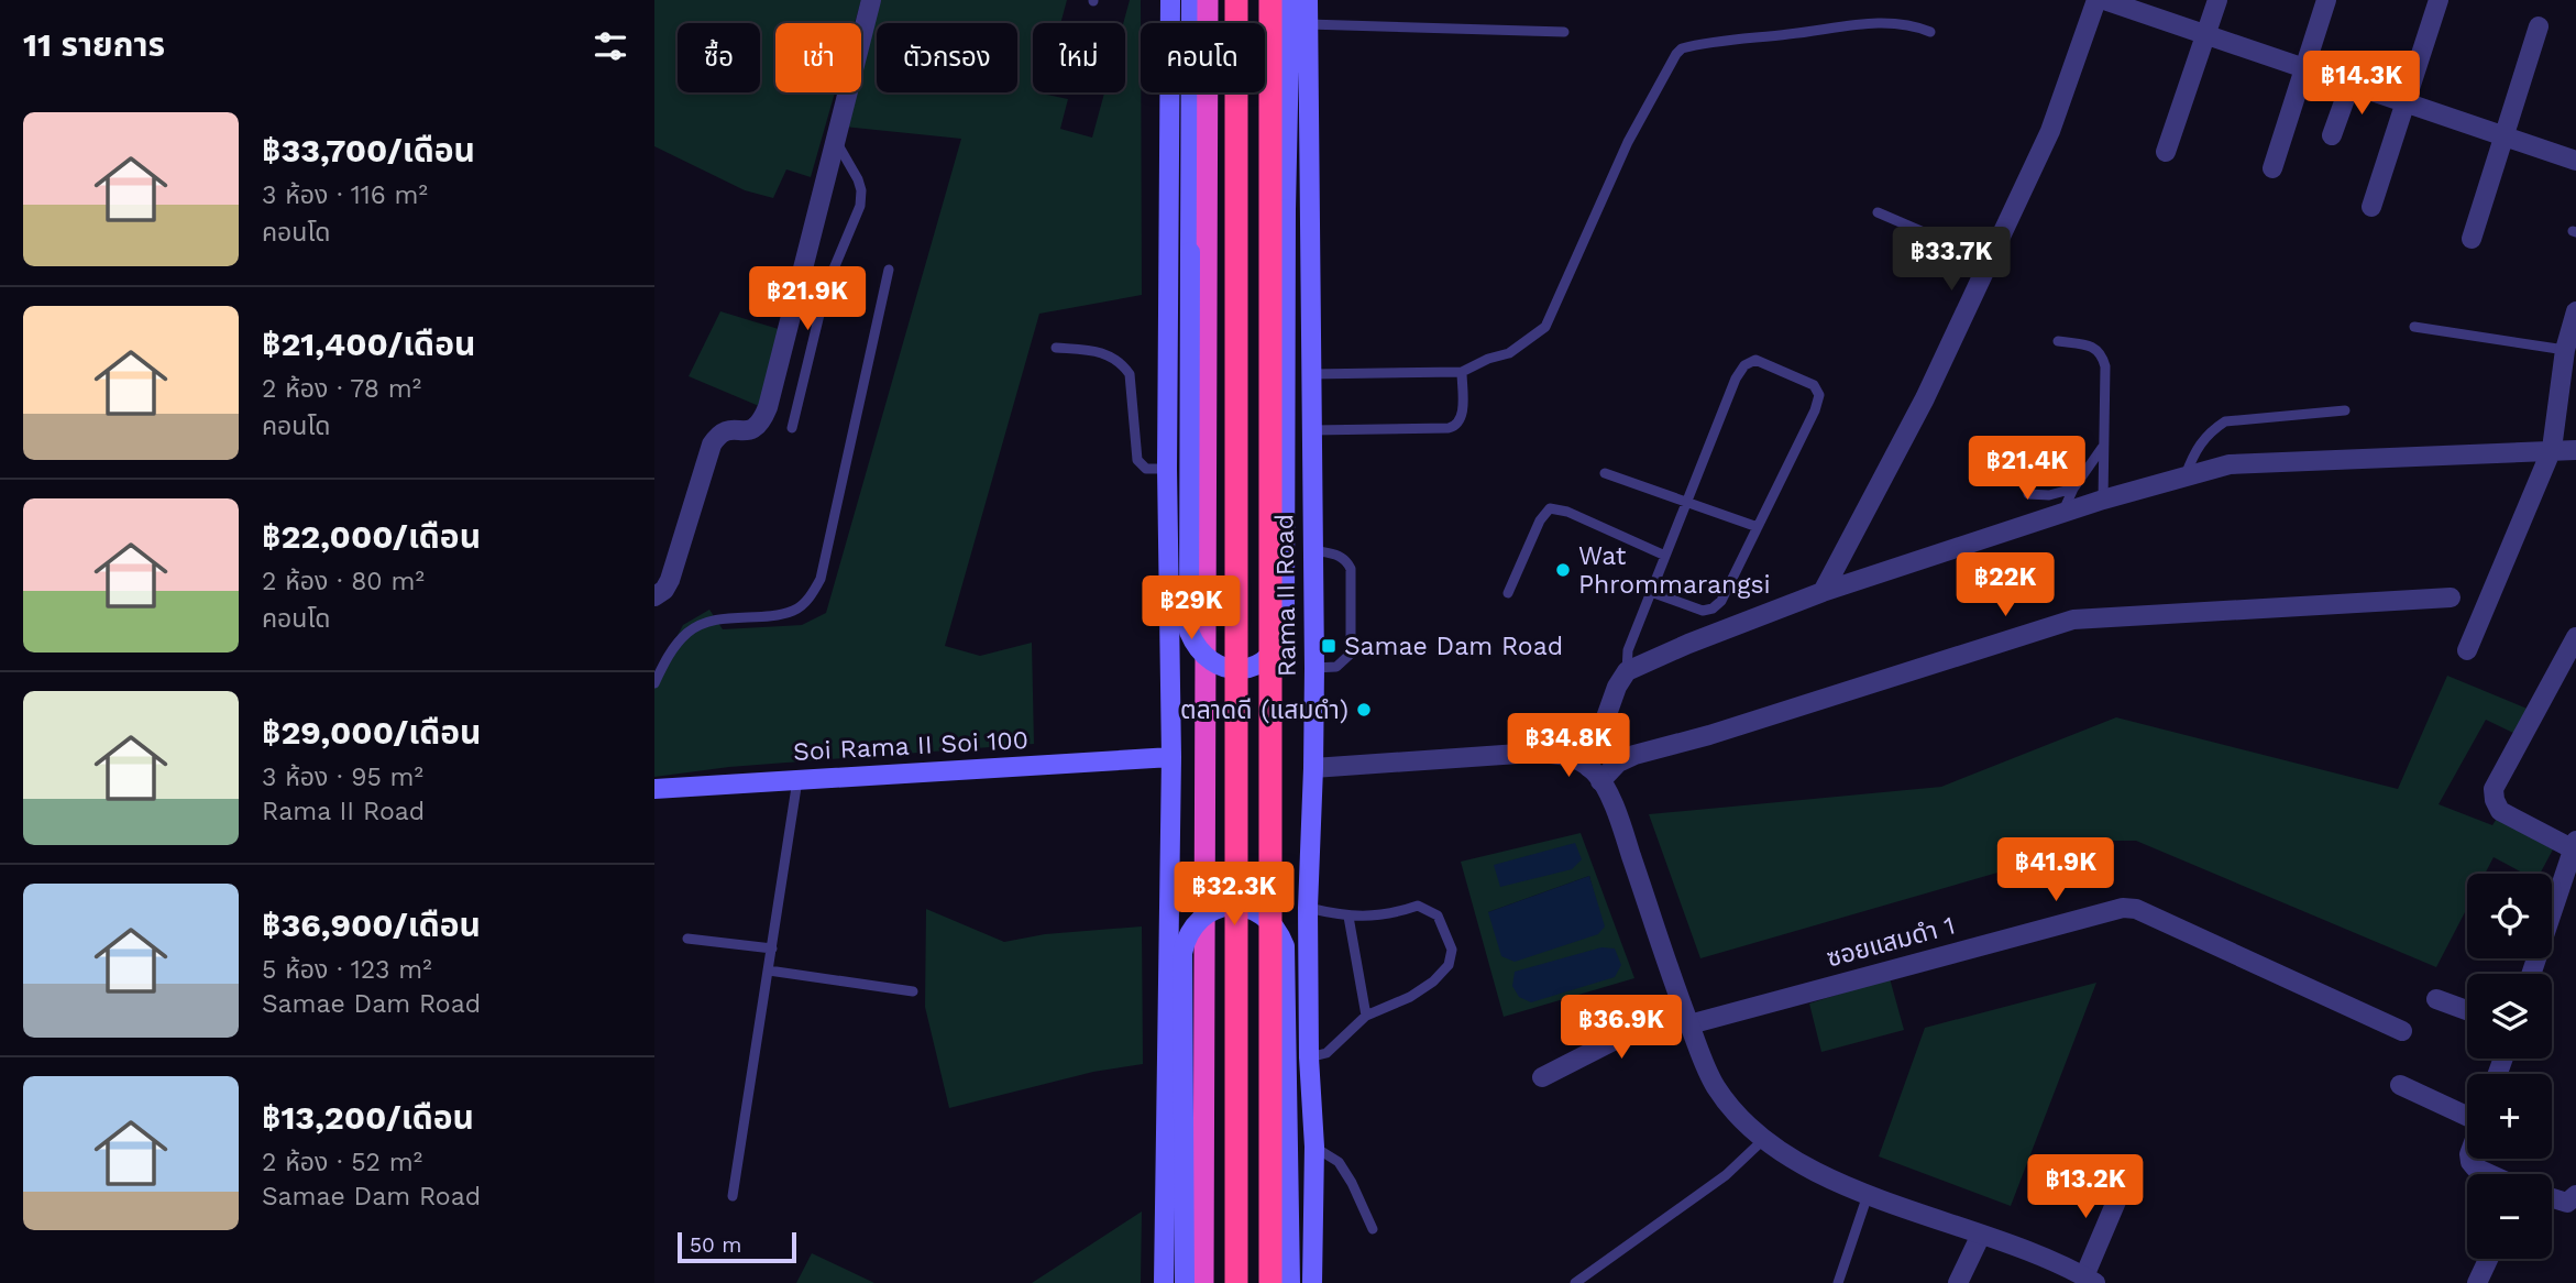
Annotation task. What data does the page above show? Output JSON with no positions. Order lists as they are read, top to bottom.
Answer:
{
  "streets": {
    "highway": ["Rama II Road"],
    "main road": ["Soi Rama II Soi 100"],
    "street": ["ซอยแสมดำ 1"]
  },
  "places": {
    "other": ["Wat Phrommarangsi", "ตลาดดี (แสมดำ)"],
    "transit": ["Samae Dam Road"]
  },
  "scale_bar": "50 m",
  "page": {
    "heading": "11 รายการ",
    "chip": [
      "ซื้อ",
      "เช่า",
      "ตัวกรอง",
      "ใหม่",
      "คอนโด"
    ],
    "price": [
      "฿14.3K",
      "฿33.7K",
      "฿21.9K",
      "฿21.4K",
      "฿22K",
      "฿29K",
      "฿34.8K",
      "฿41.9K",
      "฿32.3K",
      "฿36.9K",
      "฿13.2K"
    ],
    "list": [
      {
        "name": "฿33,700/เดือน",
        "note": "3 ห้อง · 116 m² · คอนโด"
      },
      {
        "name": "฿21,400/เดือน",
        "note": "2 ห้อง · 78 m² · คอนโด"
      },
      {
        "name": "฿22,000/เดือน",
        "note": "2 ห้อง · 80 m² · คอนโด"
      },
      {
        "name": "฿29,000/เดือน",
        "note": "3 ห้อง · 95 m² · Rama II Road"
      },
      {
        "name": "฿36,900/เดือน",
        "note": "5 ห้อง · 123 m² · Samae Dam Road"
      },
      {
        "name": "฿13,200/เดือน",
        "note": "2 ห้อง · 52 m² · Samae Dam Road"
      }
    ],
    "map_buttons": ["+", "−"],
    "scale": "50 m"
  }
}
